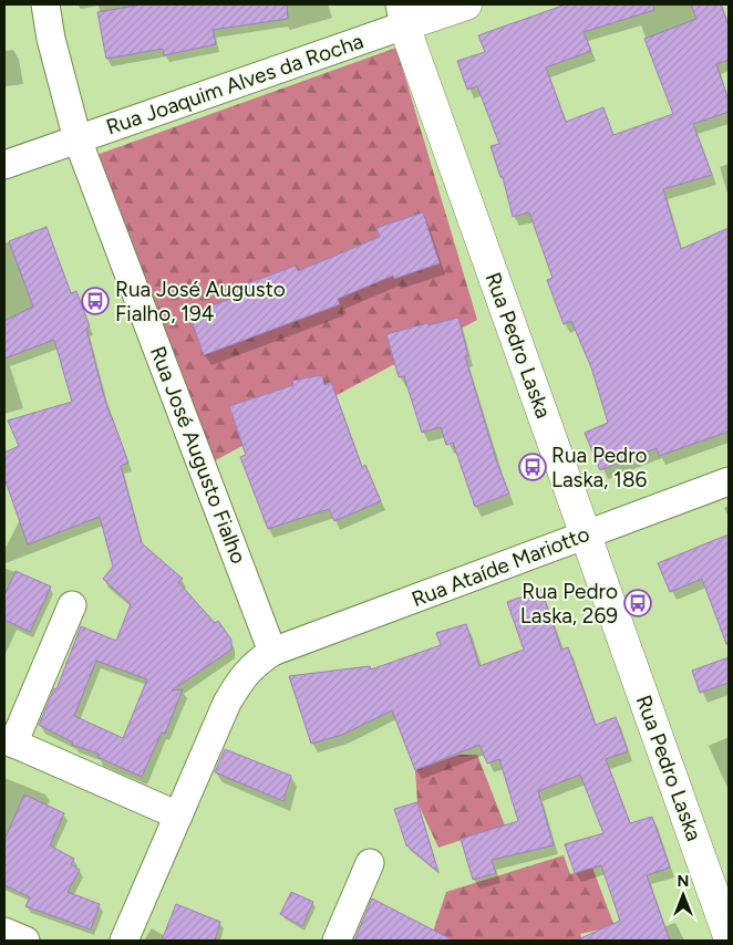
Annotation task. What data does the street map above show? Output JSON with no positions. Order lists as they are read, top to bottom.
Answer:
{
  "streets": {
    "street": [
      "Rua Joaquim Alves da Rocha",
      "Rua Pedro Laska",
      "Rua José Augusto Fialho",
      "Rua Ataíde Mariotto"
    ]
  },
  "crossings": [
    ["Rua Joaquim Alves da Rocha", "Rua Pedro Laska"],
    ["Rua Joaquim Alves da Rocha", "Rua José Augusto Fialho"],
    ["Rua Pedro Laska", "Rua Ataíde Mariotto"],
    ["Rua José Augusto Fialho", "Rua Ataíde Mariotto"]
  ],
  "places": {
    "bus stop": ["Rua José Augusto Fialho, 194", "Rua Pedro Laska, 186", "Rua Pedro Laska, 269"]
  },
  "north": "top"
}
